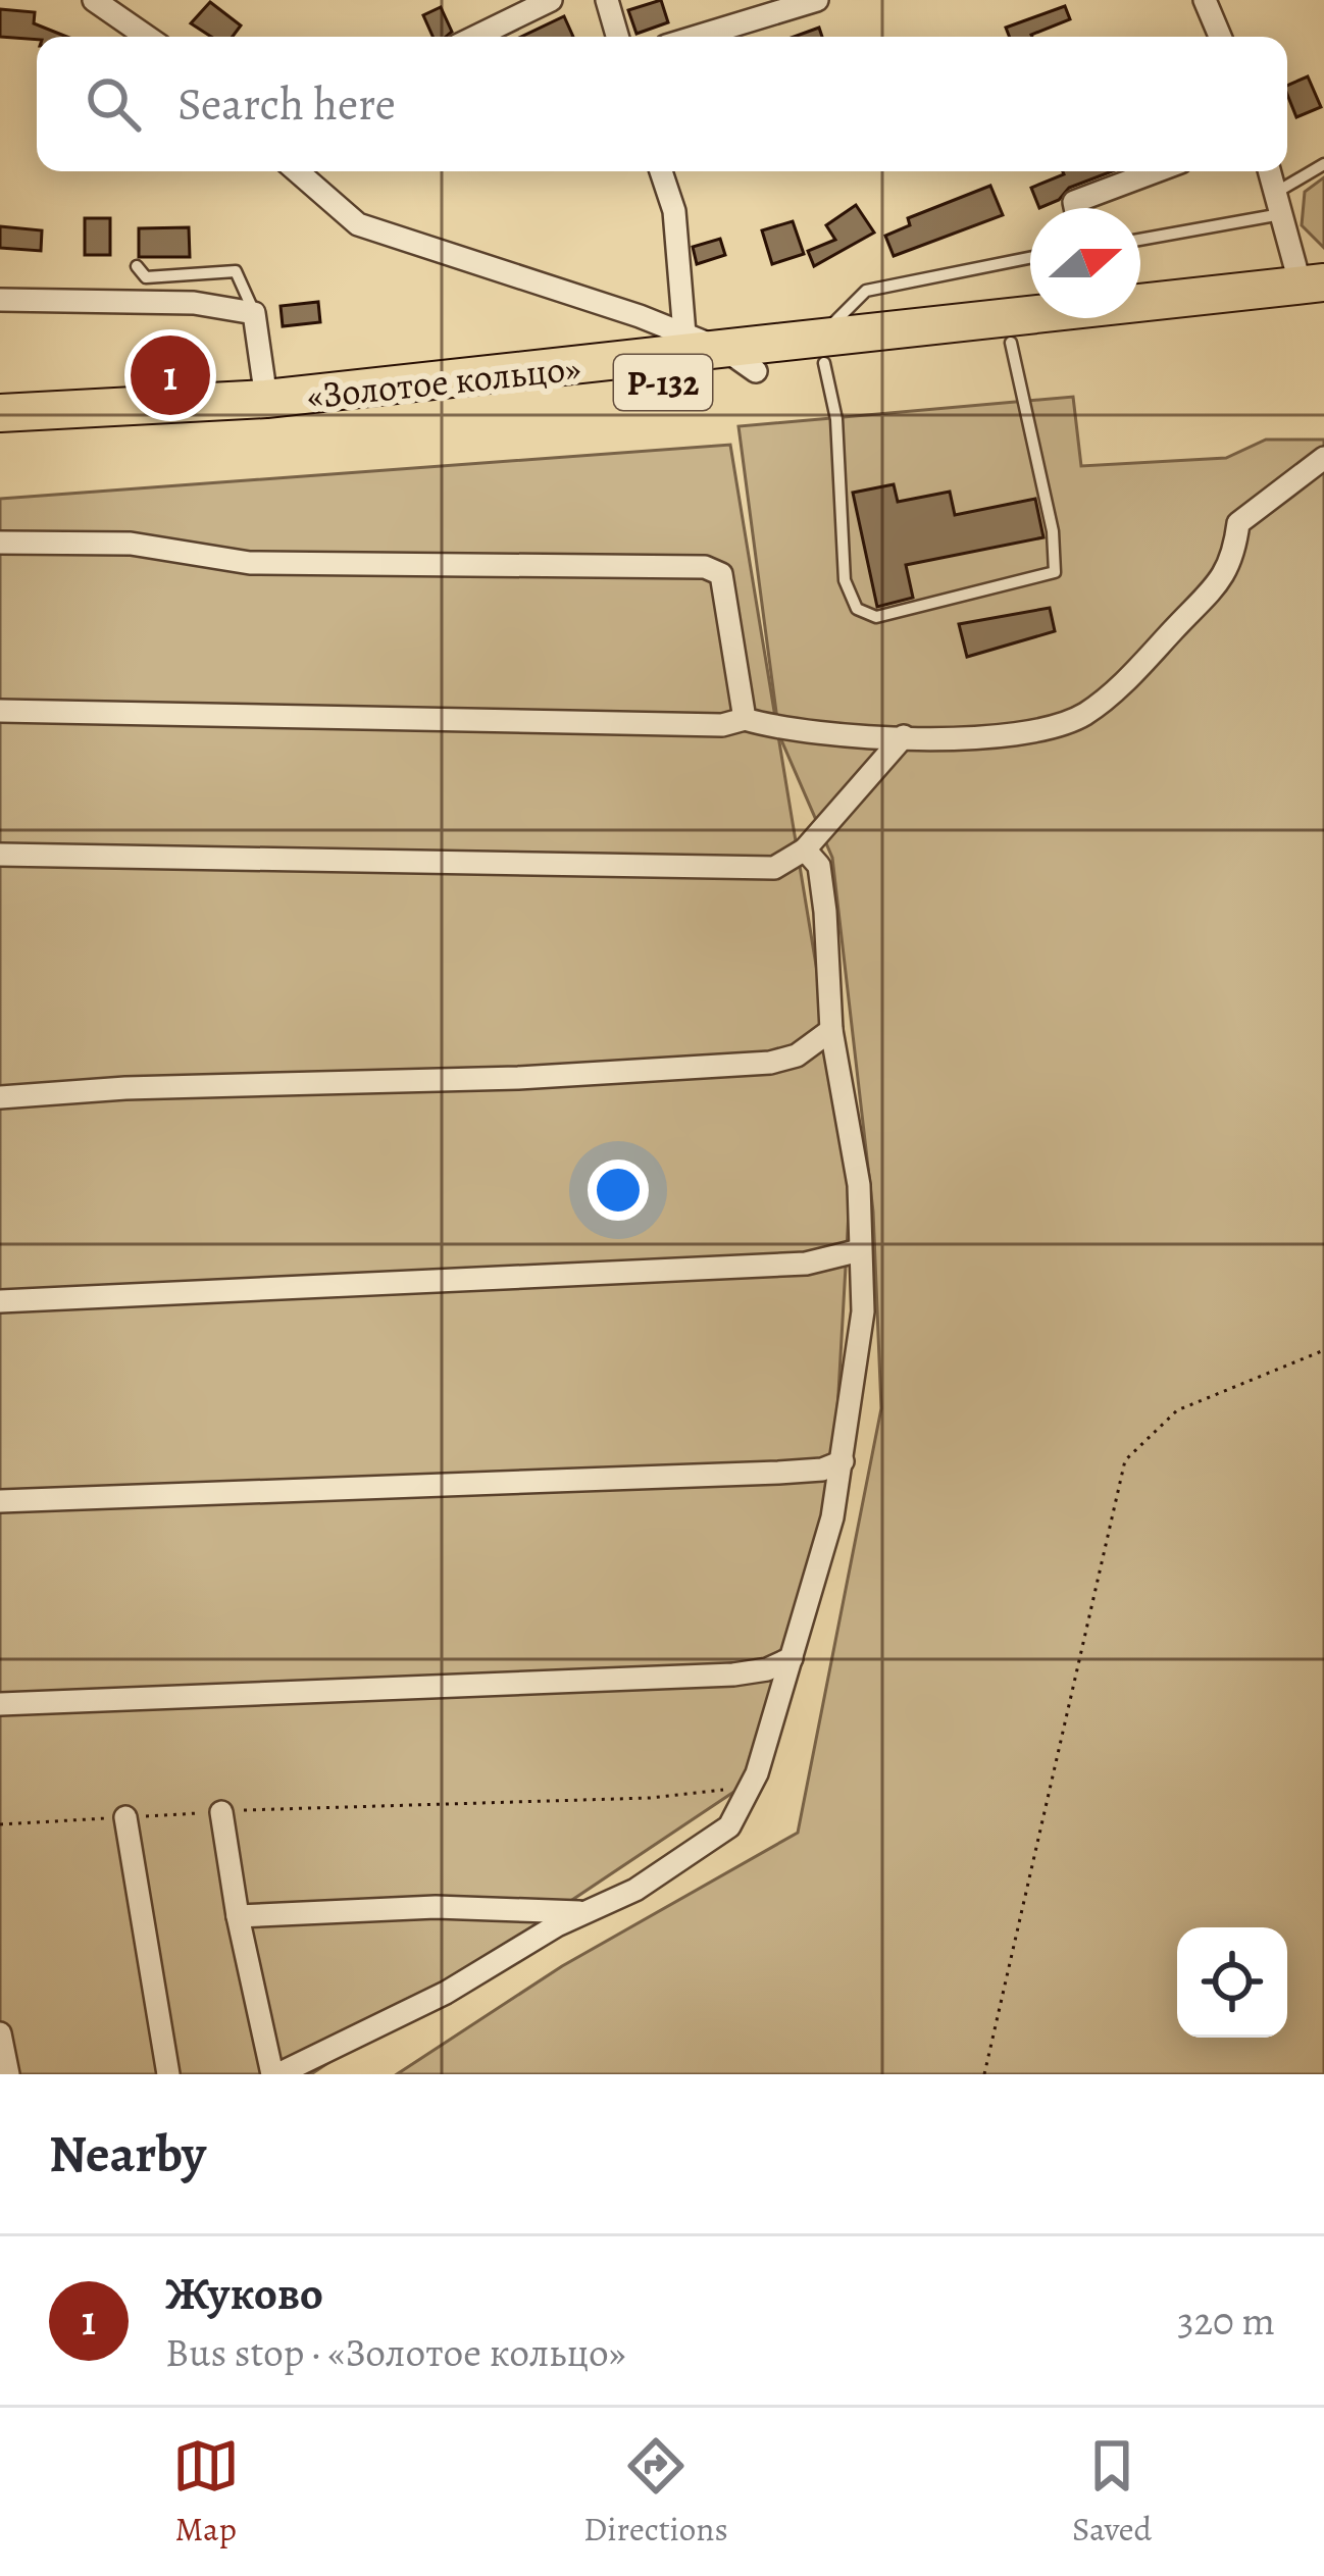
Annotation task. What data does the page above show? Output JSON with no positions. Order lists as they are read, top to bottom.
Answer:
{
  "streets": {
    "highway": ["«Золотое кольцо»", "Р-132"]
  },
  "north": "right",
  "page": {
    "search": "Search here",
    "pins": "1",
    "heading": "Nearby",
    "list": [
      {
        "mark": "1",
        "name": "Жуково",
        "note": "Bus stop · «Золотое кольцо»",
        "value": "320 m"
      }
    ],
    "nav": ["Map", "Directions", "Saved"]
  }
}
